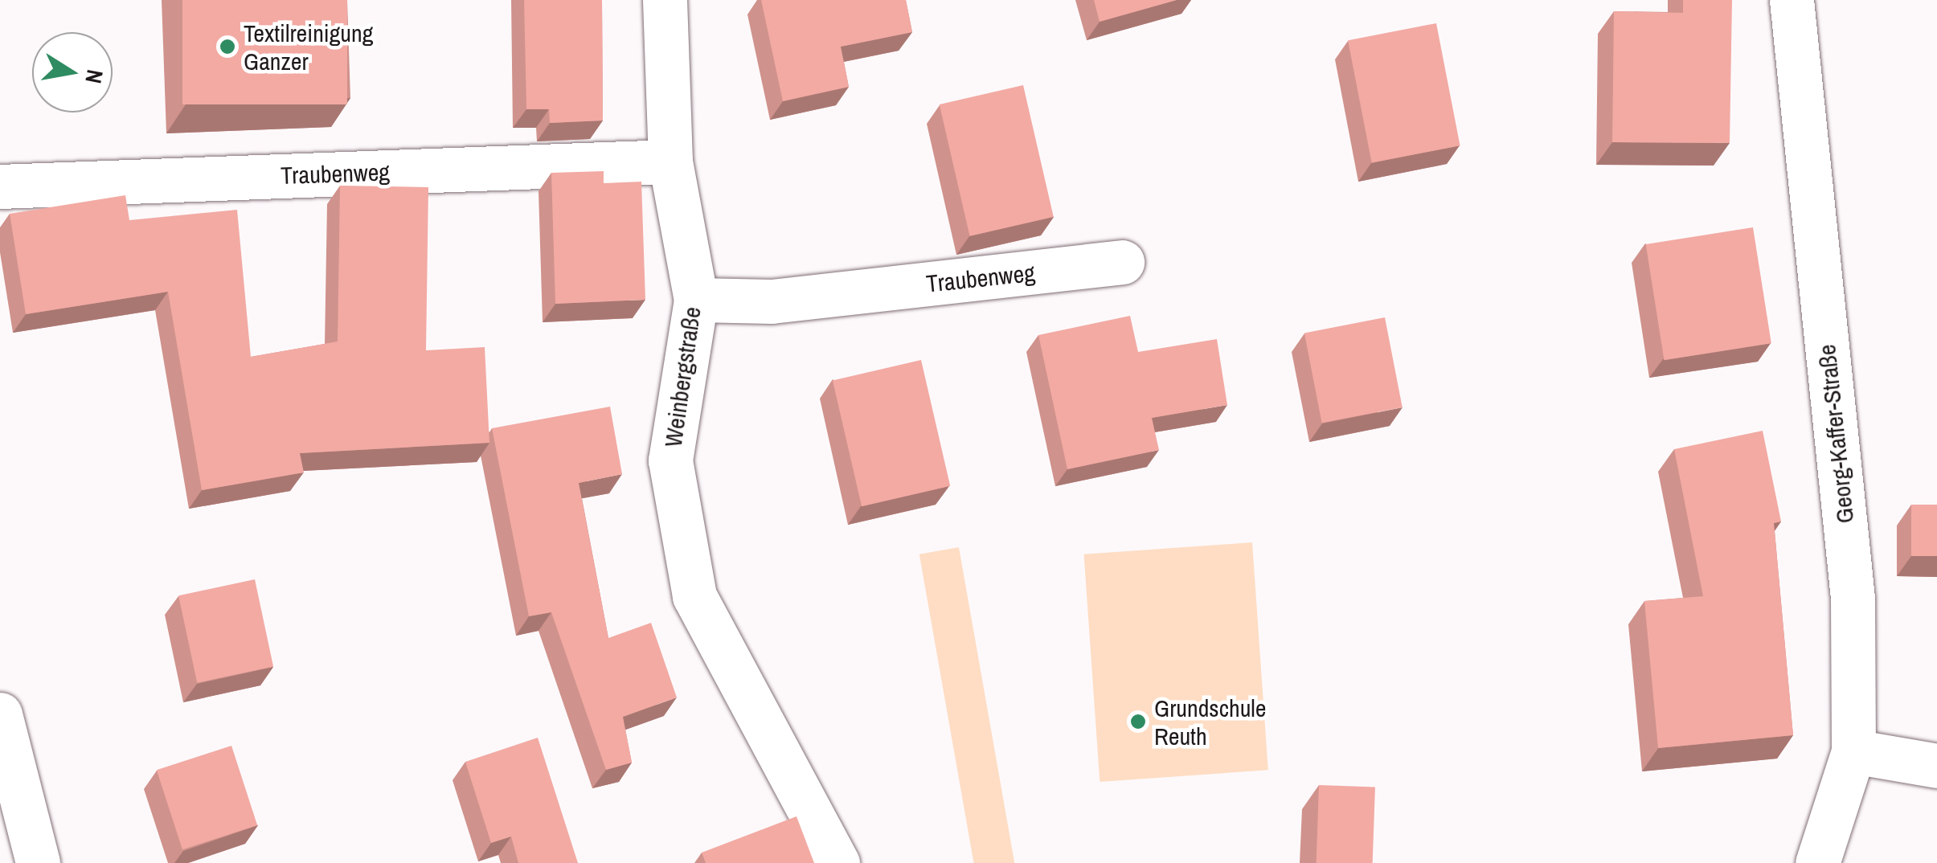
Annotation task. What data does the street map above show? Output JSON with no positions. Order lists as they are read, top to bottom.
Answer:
{
  "streets": {
    "street": ["Traubenweg", "Weinbergstraße", "Georg-Kaffer-Straße"]
  },
  "crossings": [
    ["Traubenweg", "Weinbergstraße"]
  ],
  "places": ["Textilreinigung Ganzer", "Grundschule Reuth"],
  "north": "right"
}
